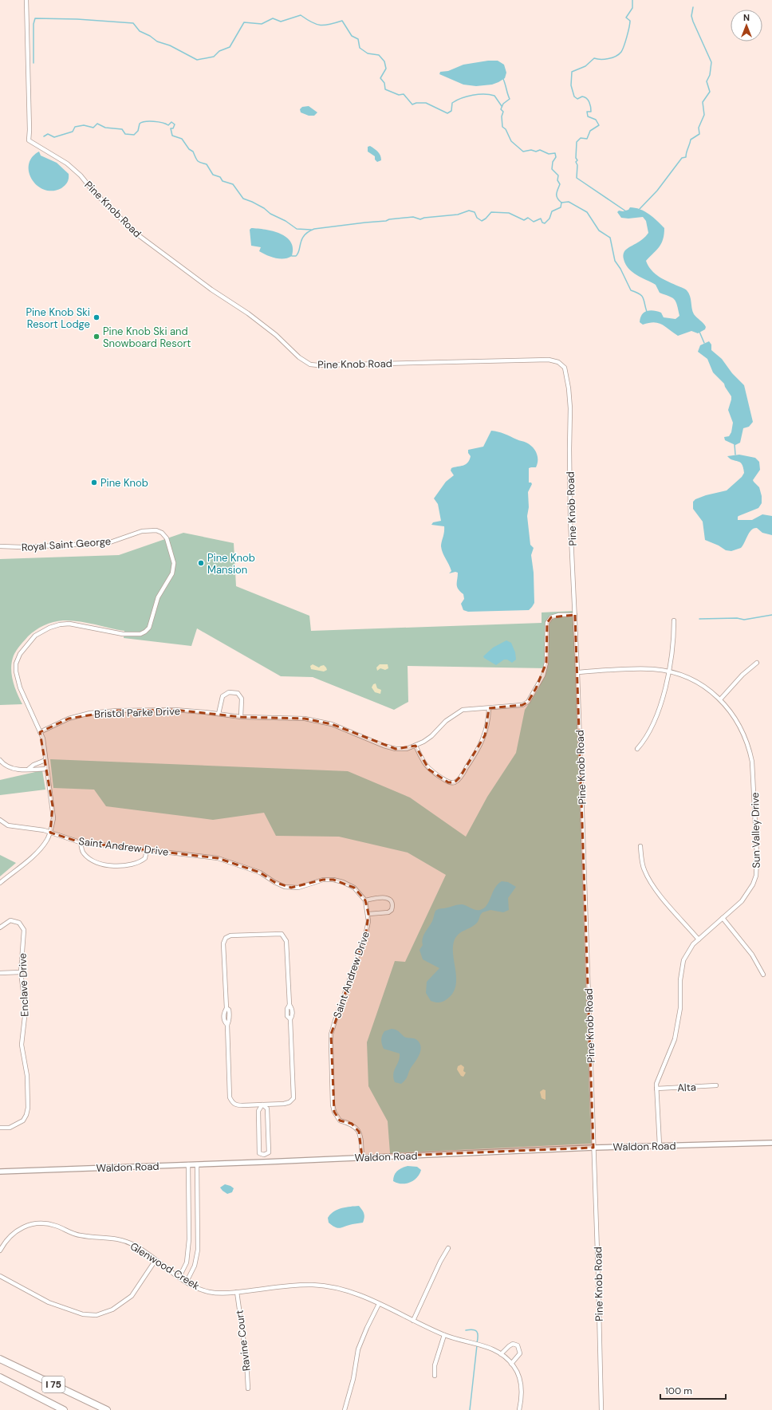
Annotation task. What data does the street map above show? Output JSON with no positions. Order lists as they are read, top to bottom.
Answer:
{
  "streets": {
    "highway": ["I 75"],
    "street": [
      "Pine Knob Road",
      "Royal Saint George",
      "Bristol Parke Drive",
      "Sun Valley Drive",
      "Saint Andrew Drive",
      "Enclave Drive",
      "Alta",
      "Waldon Road",
      "Glenwood Creek",
      "Ravine Court"
    ]
  },
  "crossings": [
    ["Pine Knob Road", "Bristol Parke Drive"],
    ["Pine Knob Road", "Sun Valley Drive"],
    ["Pine Knob Road", "Waldon Road"],
    ["Royal Saint George", "Bristol Parke Drive"],
    ["Royal Saint George", "Saint Andrew Drive"],
    ["Sun Valley Drive", "Alta"],
    ["Sun Valley Drive", "Waldon Road"],
    ["Saint Andrew Drive", "Waldon Road"],
    ["Glenwood Creek", "Ravine Court"]
  ],
  "places": [
    "Pine Knob Ski Resort Lodge",
    "Pine Knob Ski and Snowboard Resort",
    "Pine Knob",
    "Pine Knob Mansion"
  ],
  "scale_bar": "100 m",
  "north": "top"
}
